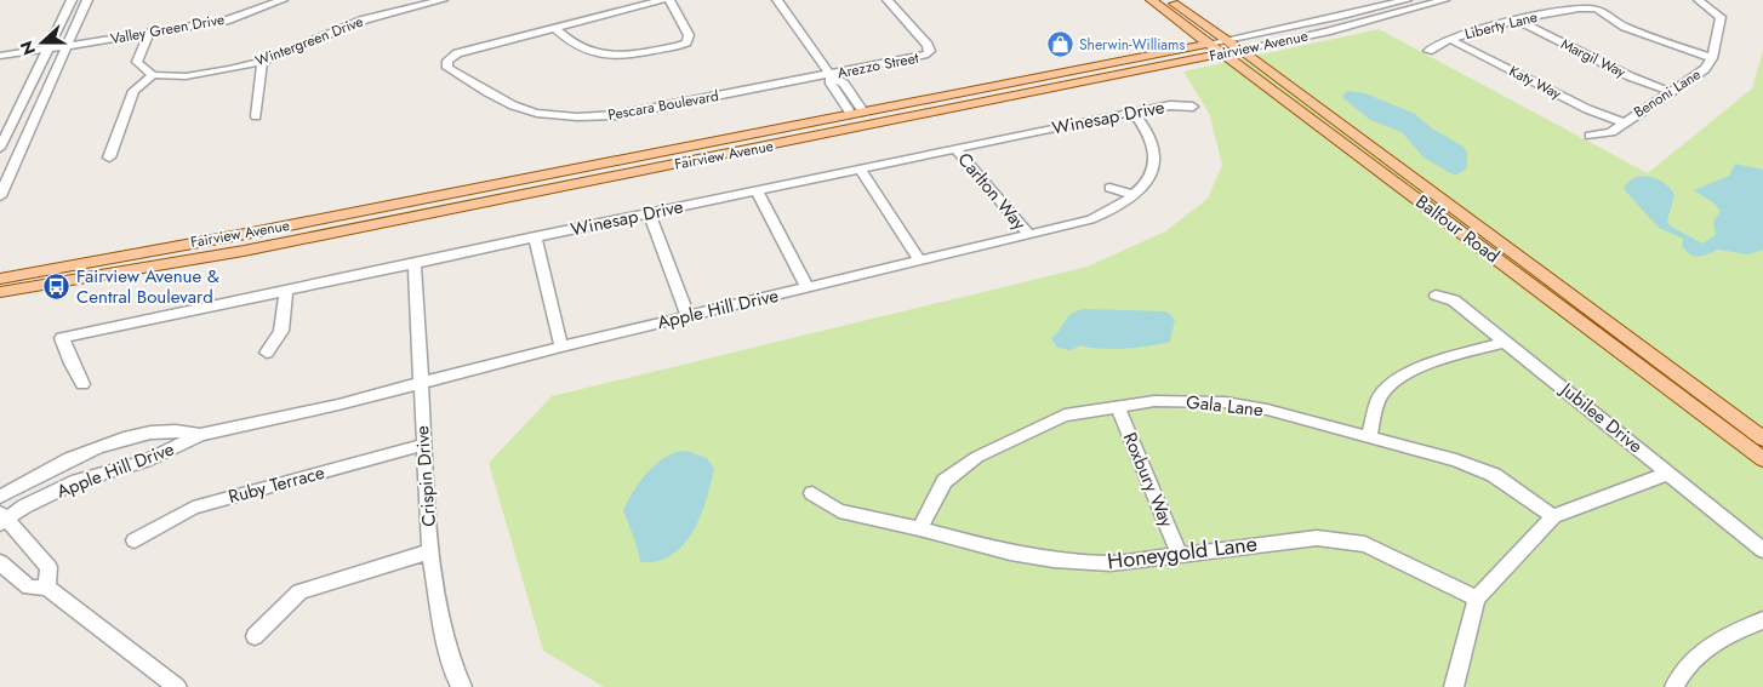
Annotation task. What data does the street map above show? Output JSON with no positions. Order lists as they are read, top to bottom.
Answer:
{
  "streets": {
    "main road": ["Fairview Avenue", "Balfour Road"],
    "street": [
      "Liberty Lane",
      "Valley Green Drive",
      "Wintergreen Drive",
      "Margil Way",
      "Arezzo Street",
      "Katy Way",
      "Benoni Lane",
      "Pescara Boulevard",
      "Winesap Drive",
      "Carlton Way",
      "Apple Hill Drive",
      "Gala Lane",
      "Jubilee Drive",
      "Crispin Drive",
      "Roxbury Way",
      "Ruby Terrace",
      "Honeygold Lane"
    ]
  },
  "crossings": [
    ["Liberty Lane", "Margil Way"],
    ["Liberty Lane", "Katy Way"],
    ["Liberty Lane", "Benoni Lane"],
    ["Fairview Avenue", "Balfour Road"],
    ["Margil Way", "Benoni Lane"],
    ["Arezzo Street", "Pescara Boulevard"],
    ["Katy Way", "Benoni Lane"],
    ["Winesap Drive", "Carlton Way"],
    ["Winesap Drive", "Apple Hill Drive"],
    ["Winesap Drive", "Crispin Drive"],
    ["Carlton Way", "Apple Hill Drive"],
    ["Apple Hill Drive", "Crispin Drive"],
    ["Gala Lane", "Roxbury Way"],
    ["Gala Lane", "Honeygold Lane"],
    ["Crispin Drive", "Ruby Terrace"],
    ["Roxbury Way", "Honeygold Lane"]
  ],
  "places": {
    "shop": ["Sherwin-Williams"],
    "bus stop": ["Fairview Avenue & Central Boulevard"]
  },
  "north": "left"
}
